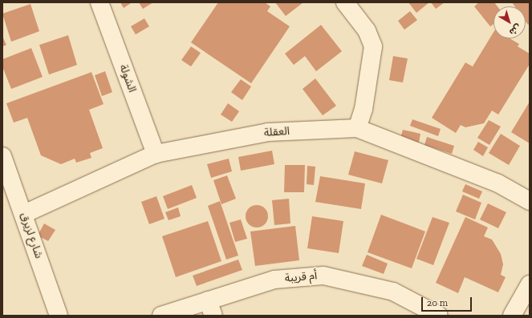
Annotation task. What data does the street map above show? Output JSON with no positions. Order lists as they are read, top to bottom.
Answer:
{
  "streets": {
    "street": [
      "الشولة",
      "العقلة",
      "شارع لزيرق",
      "أم قريبة"
    ]
  },
  "crossings": [
    ["الشولة", "العقلة"],
    ["العقلة", "شارع لزيرق"]
  ],
  "scale_bar": "20 m",
  "north": "bottom right"
}
